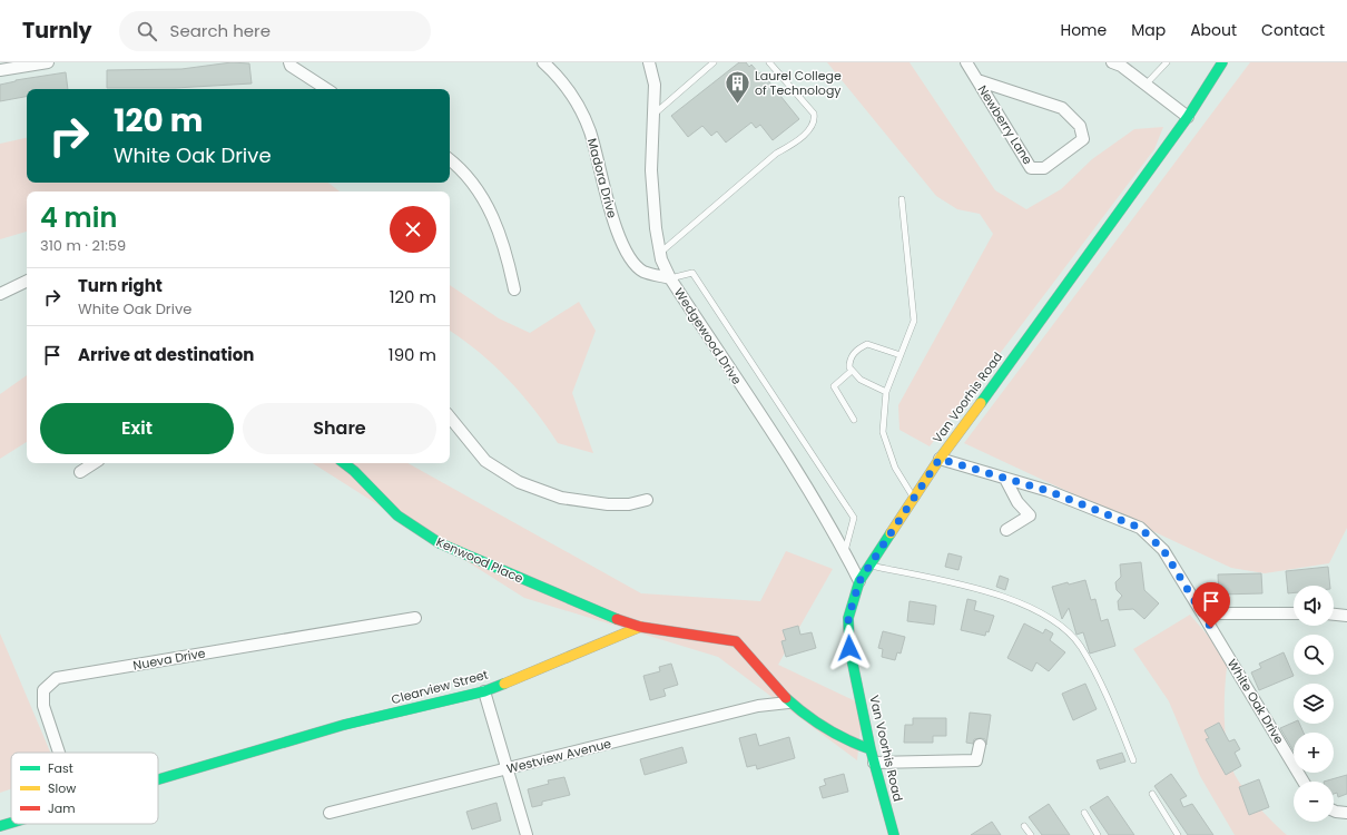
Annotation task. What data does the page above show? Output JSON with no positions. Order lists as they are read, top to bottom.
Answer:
{
  "streets": {
    "street": [
      "Newberry Lane",
      "Madora Drive",
      "Wedgewood Drive",
      "Van Voorhis Road",
      "Kenwood Place",
      "Nueva Drive",
      "Clearview Street",
      "White Oak Drive",
      "Westview Avenue"
    ]
  },
  "crossings": [
    ["Madora Drive", "Wedgewood Drive"],
    ["Wedgewood Drive", "Van Voorhis Road"],
    ["Van Voorhis Road", "Kenwood Place"],
    ["Van Voorhis Road", "White Oak Drive"],
    ["Kenwood Place", "Clearview Street"],
    ["Kenwood Place", "Westview Avenue"]
  ],
  "places": {
    "building": ["Laurel College of Technology"]
  },
  "legend": ["Fast", "Slow", "Jam"],
  "page": {
    "header": "Turnly",
    "search": "Search here",
    "nav": [
      "Home",
      "Map",
      "About",
      "Contact"
    ],
    "turn": ["120 m", "White Oak Drive"],
    "heading": ["4 min", "310 m · 21:59"],
    "list": [
      {
        "name": "Turn right",
        "note": "White Oak Drive",
        "value": "120 m"
      },
      {
        "name": "Arrive at destination",
        "value": "190 m"
      }
    ],
    "buttons": ["Exit", "Share"],
    "map_buttons": ["+", "−"]
  }
}
